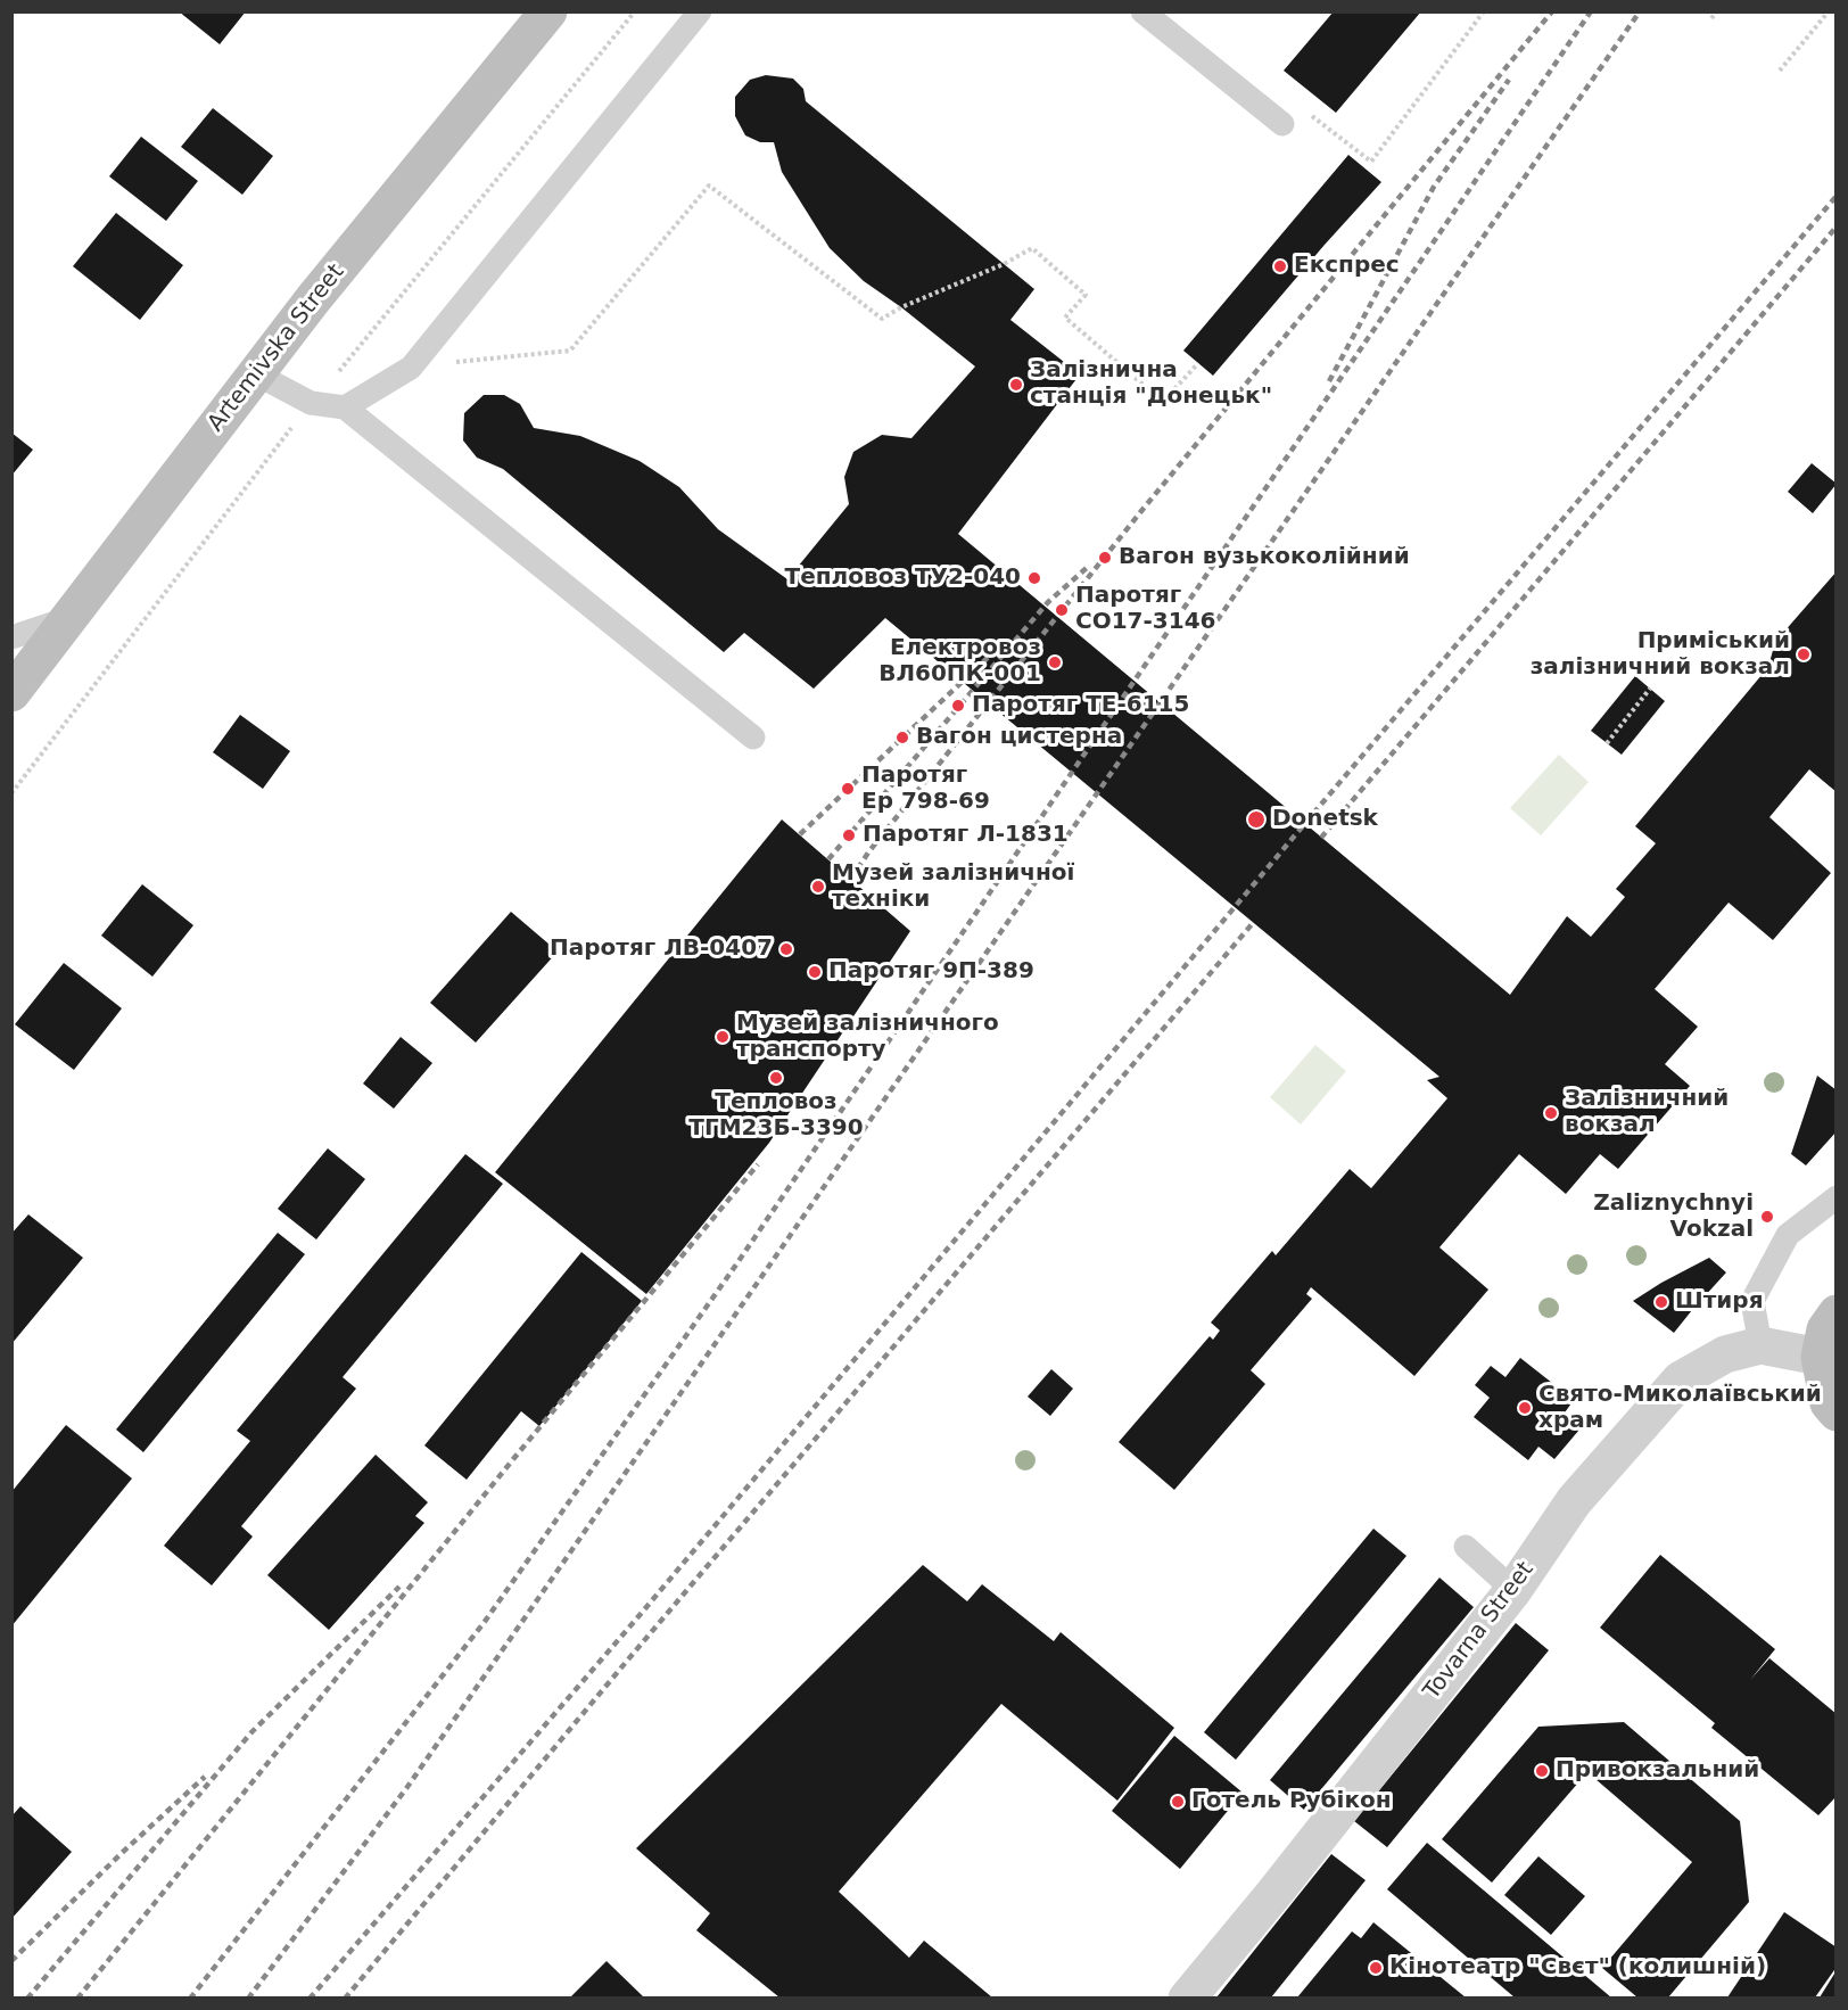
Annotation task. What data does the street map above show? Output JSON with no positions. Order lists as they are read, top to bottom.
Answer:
{
  "streets": {
    "main road": ["Artemivska Street"],
    "street": ["Tovarna Street"]
  },
  "places": [
    "Експрес",
    "Залізнична станція \"Донецьк\"",
    "Вагон вузькоколійний",
    "Тепловоз ТУ2-040",
    "Паротяг СО17-3146",
    "Приміський залізничний вокзал",
    "Електровоз ВЛ60ПК-001",
    "Паротяг ТЕ-6115",
    "Вагон цистерна",
    "Паротяг Ер 798-69",
    "Donetsk",
    "Паротяг Л-1831",
    "Музей залізничної техніки",
    "Паротяг ЛВ-0407",
    "Паротяг 9П-389",
    "Музей залізничного транспорту",
    "Тепловоз ТГМ23Б-3390",
    "Залізничний вокзал",
    "Zaliznychnyi Vokzal",
    "Штиря",
    "Свято-Миколаївський храм",
    "Привокзальний",
    "Готель Рубікон",
    "Кінотеатр \"Свєт\" (колишній)"
  ]
}
